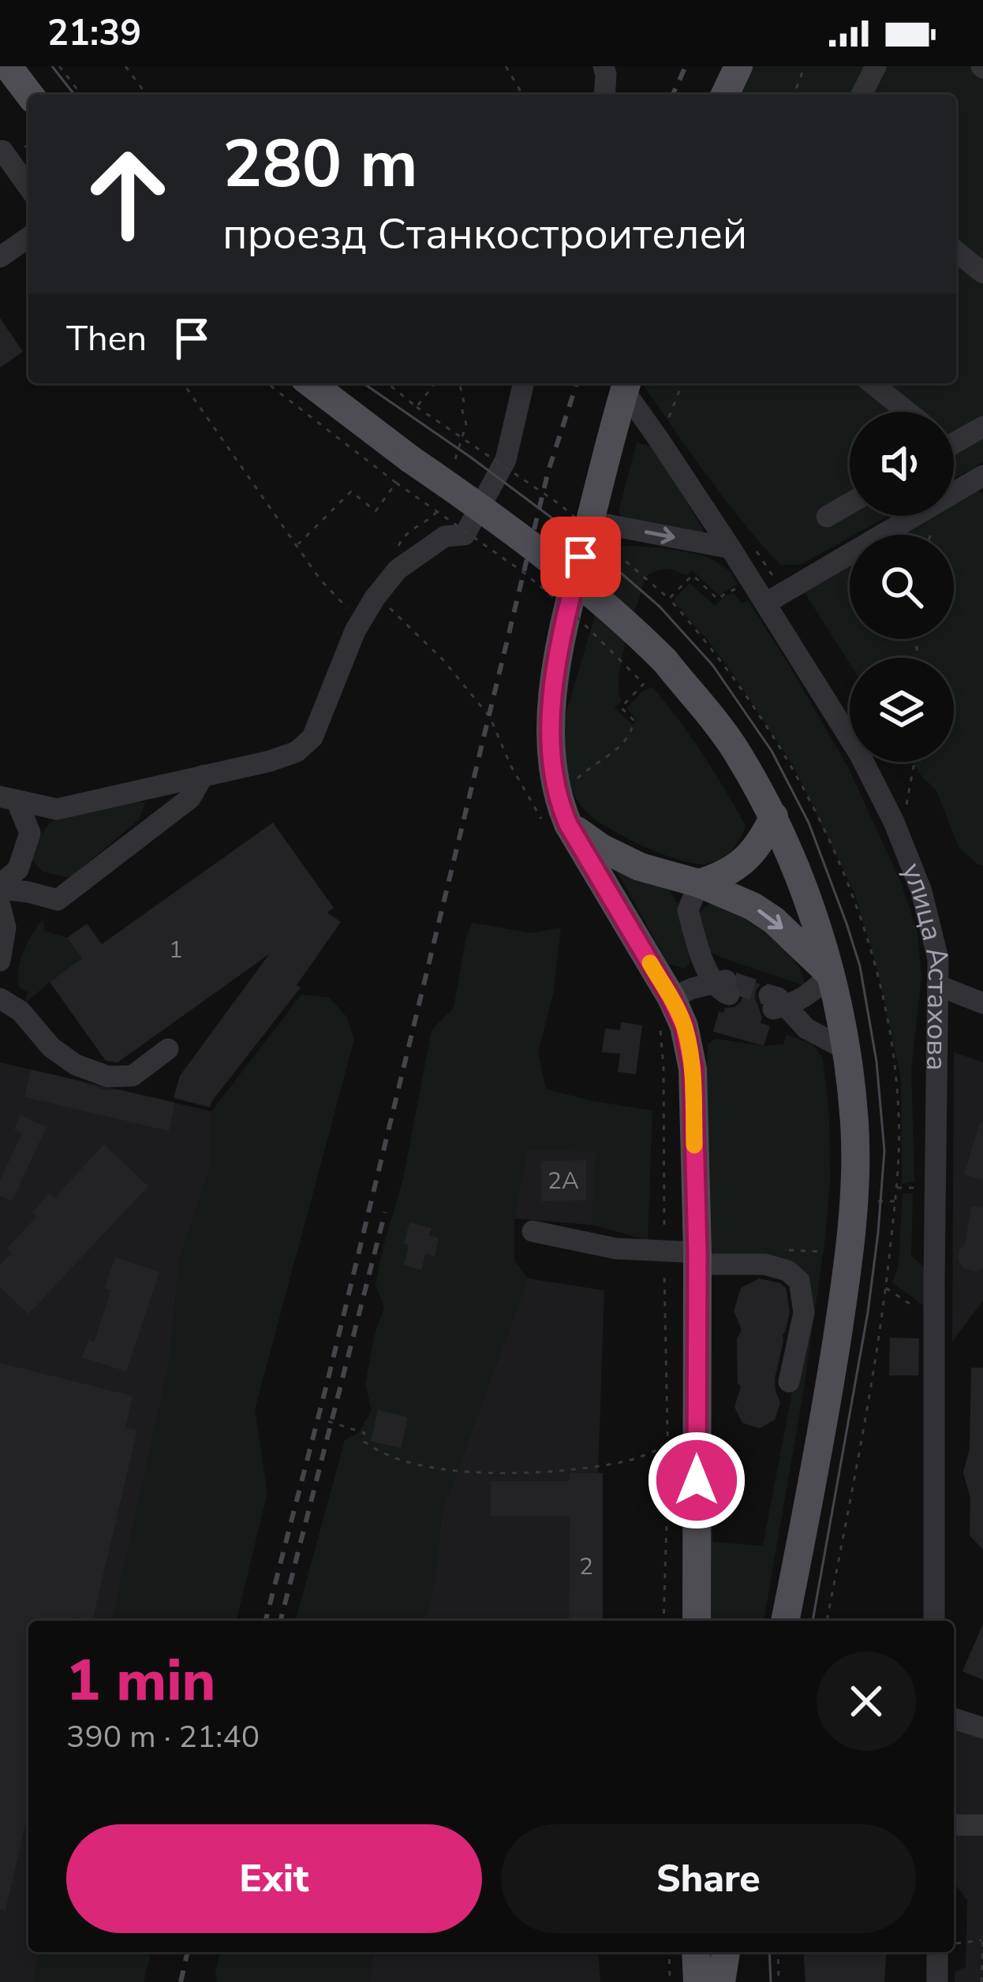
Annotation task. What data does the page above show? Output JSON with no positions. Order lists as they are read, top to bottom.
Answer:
{
  "streets": {
    "street": ["улица Астахова"]
  },
  "house_numbers": ["1", "2А", "2"],
  "page": {
    "status": "21:39",
    "turn": ["280 m", "проезд Станкостроителей"],
    "then": "Then",
    "heading": ["1 min", "390 m · 21:40"],
    "buttons": ["Exit", "Share"]
  }
}
